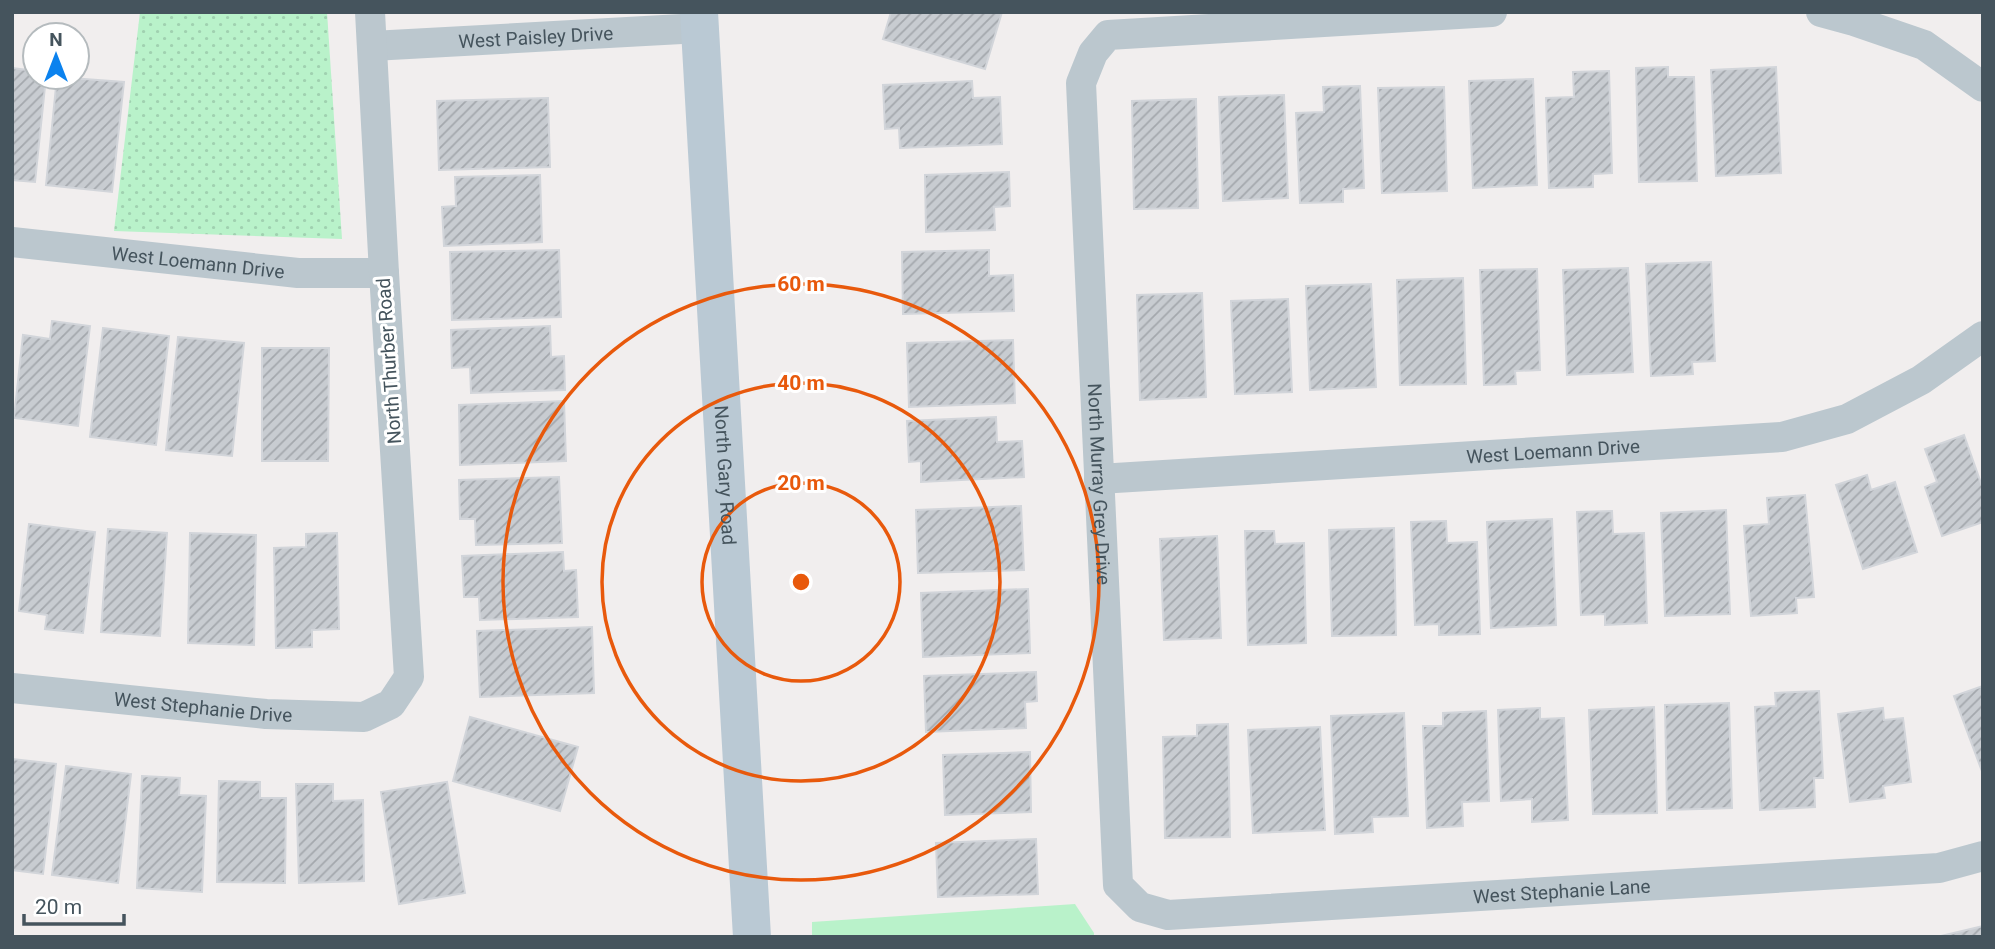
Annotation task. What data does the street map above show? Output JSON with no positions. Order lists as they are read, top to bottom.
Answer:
{
  "streets": {
    "main road": ["North Gary Road"],
    "street": [
      "West Paisley Drive",
      "West Loemann Drive",
      "North Thurber Road",
      "North Murray Grey Drive",
      "West Stephanie Drive",
      "West Stephanie Lane"
    ]
  },
  "crossings": [
    ["West Paisley Drive", "North Thurber Road"],
    ["West Paisley Drive", "North Gary Road"],
    ["West Loemann Drive", "North Thurber Road"],
    ["West Loemann Drive", "North Murray Grey Drive"],
    ["North Thurber Road", "West Stephanie Drive"],
    ["North Murray Grey Drive", "West Stephanie Lane"]
  ],
  "scale_bar": "20 m",
  "north": "top",
  "rings": ["60 m", "40 m", "20 m"]
}
